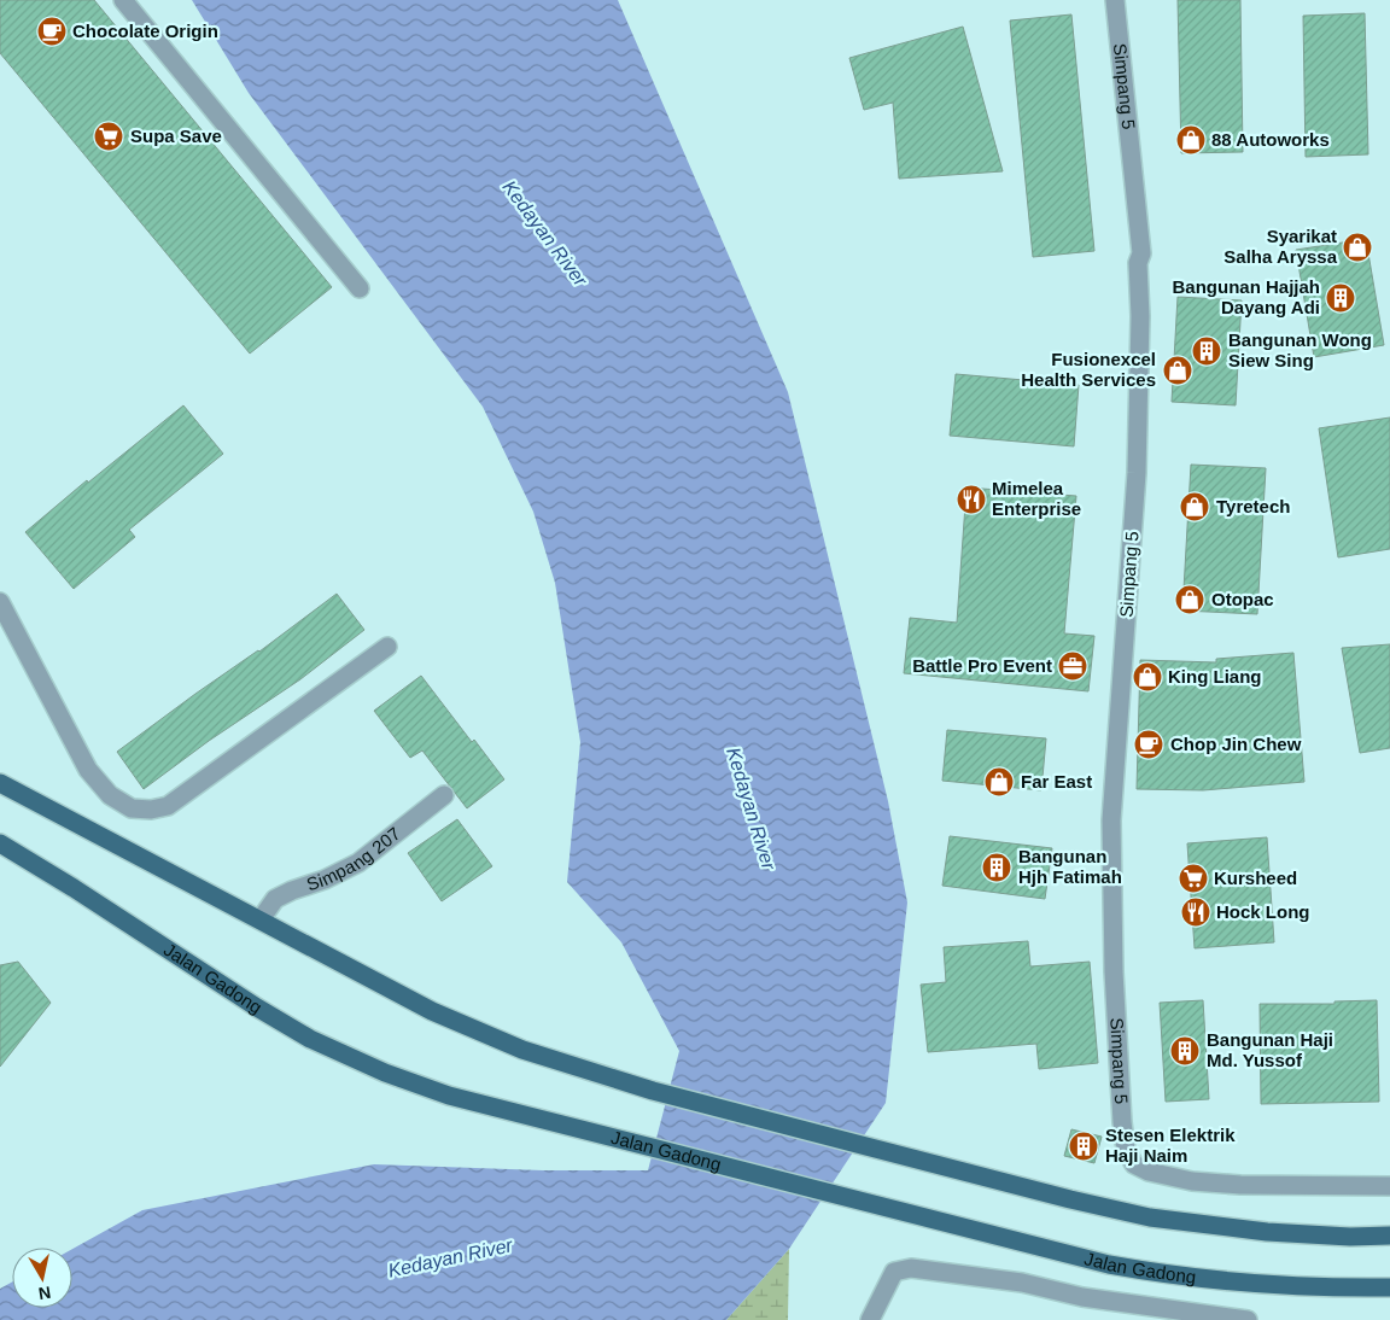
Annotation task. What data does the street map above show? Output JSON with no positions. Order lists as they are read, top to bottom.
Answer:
{
  "streets": {
    "main road": ["Jalan Gadong"],
    "street": ["Simpang 5", "Simpang 207"]
  },
  "water": ["Kedayan River"],
  "places": {
    "cafe": ["Chocolate Origin", "Chop Jin Chew"],
    "supermarket": ["Supa Save", "Kursheed"],
    "shop": [
      "88 Autoworks",
      "Syarikat Salha Aryssa",
      "Fusionexcel Health Services",
      "Tyretech",
      "Otopac",
      "King Liang",
      "Far East"
    ],
    "building": [
      "Bangunan Hajjah Dayang Adi",
      "Bangunan Wong Siew Sing",
      "Bangunan Hjh Fatimah",
      "Bangunan Haji Md. Yussof",
      "Stesen Elektrik Haji Naim"
    ],
    "restaurant": ["Mimelea Enterprise", "Hock Long"],
    "office": ["Battle Pro Event"]
  },
  "north": "bottom"
}
